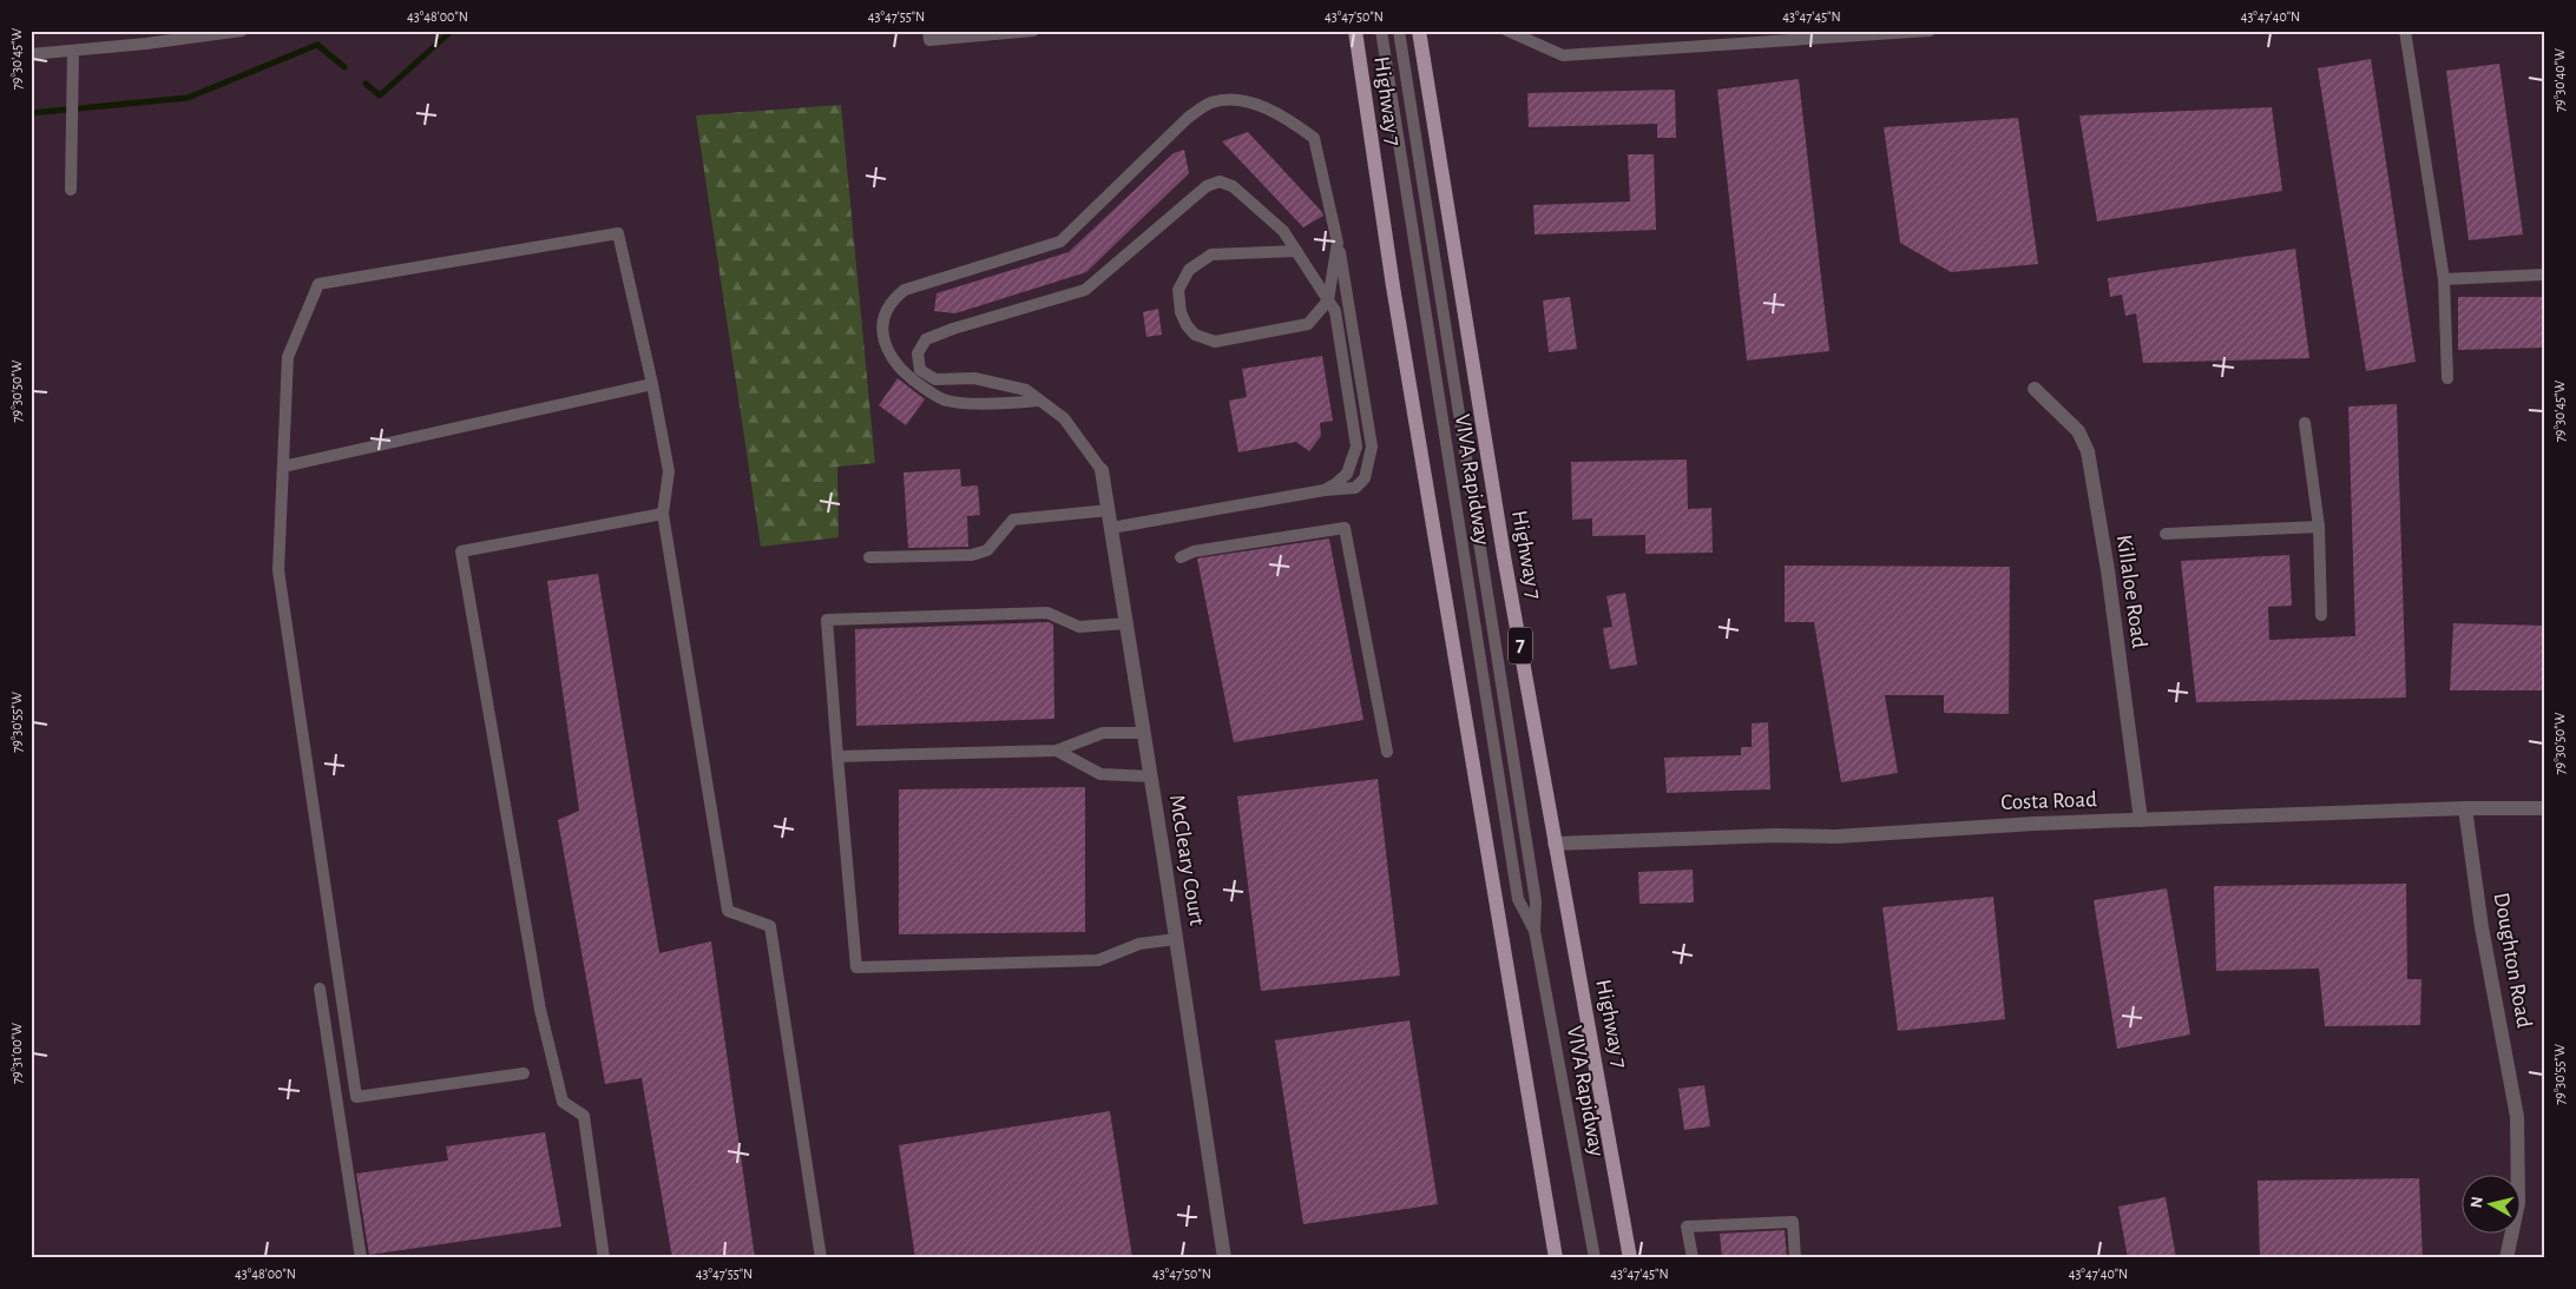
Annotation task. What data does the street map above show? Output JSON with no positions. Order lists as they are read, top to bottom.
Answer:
{
  "streets": {
    "main road": ["Highway 7", "7"],
    "street": [
      "Killaloe Road",
      "Costa Road",
      "McCleary Court",
      "Doughton Road"
    ],
    "lane": ["VIVA Rapidway"]
  },
  "crossings": [
    ["Highway 7", "Costa Road"],
    ["Killaloe Road", "Costa Road"],
    ["Costa Road", "Doughton Road"]
  ],
  "north": "left",
  "coordinates": [
    "43°48'00\"N",
    "43°47'55\"N",
    "43°47'50\"N",
    "43°47'45\"N",
    "43°47'40\"N",
    "79°30'45\"W",
    "79°30'40\"W",
    "79°30'50\"W",
    "79°30'55\"W",
    "79°31'00\"W"
  ]
}
